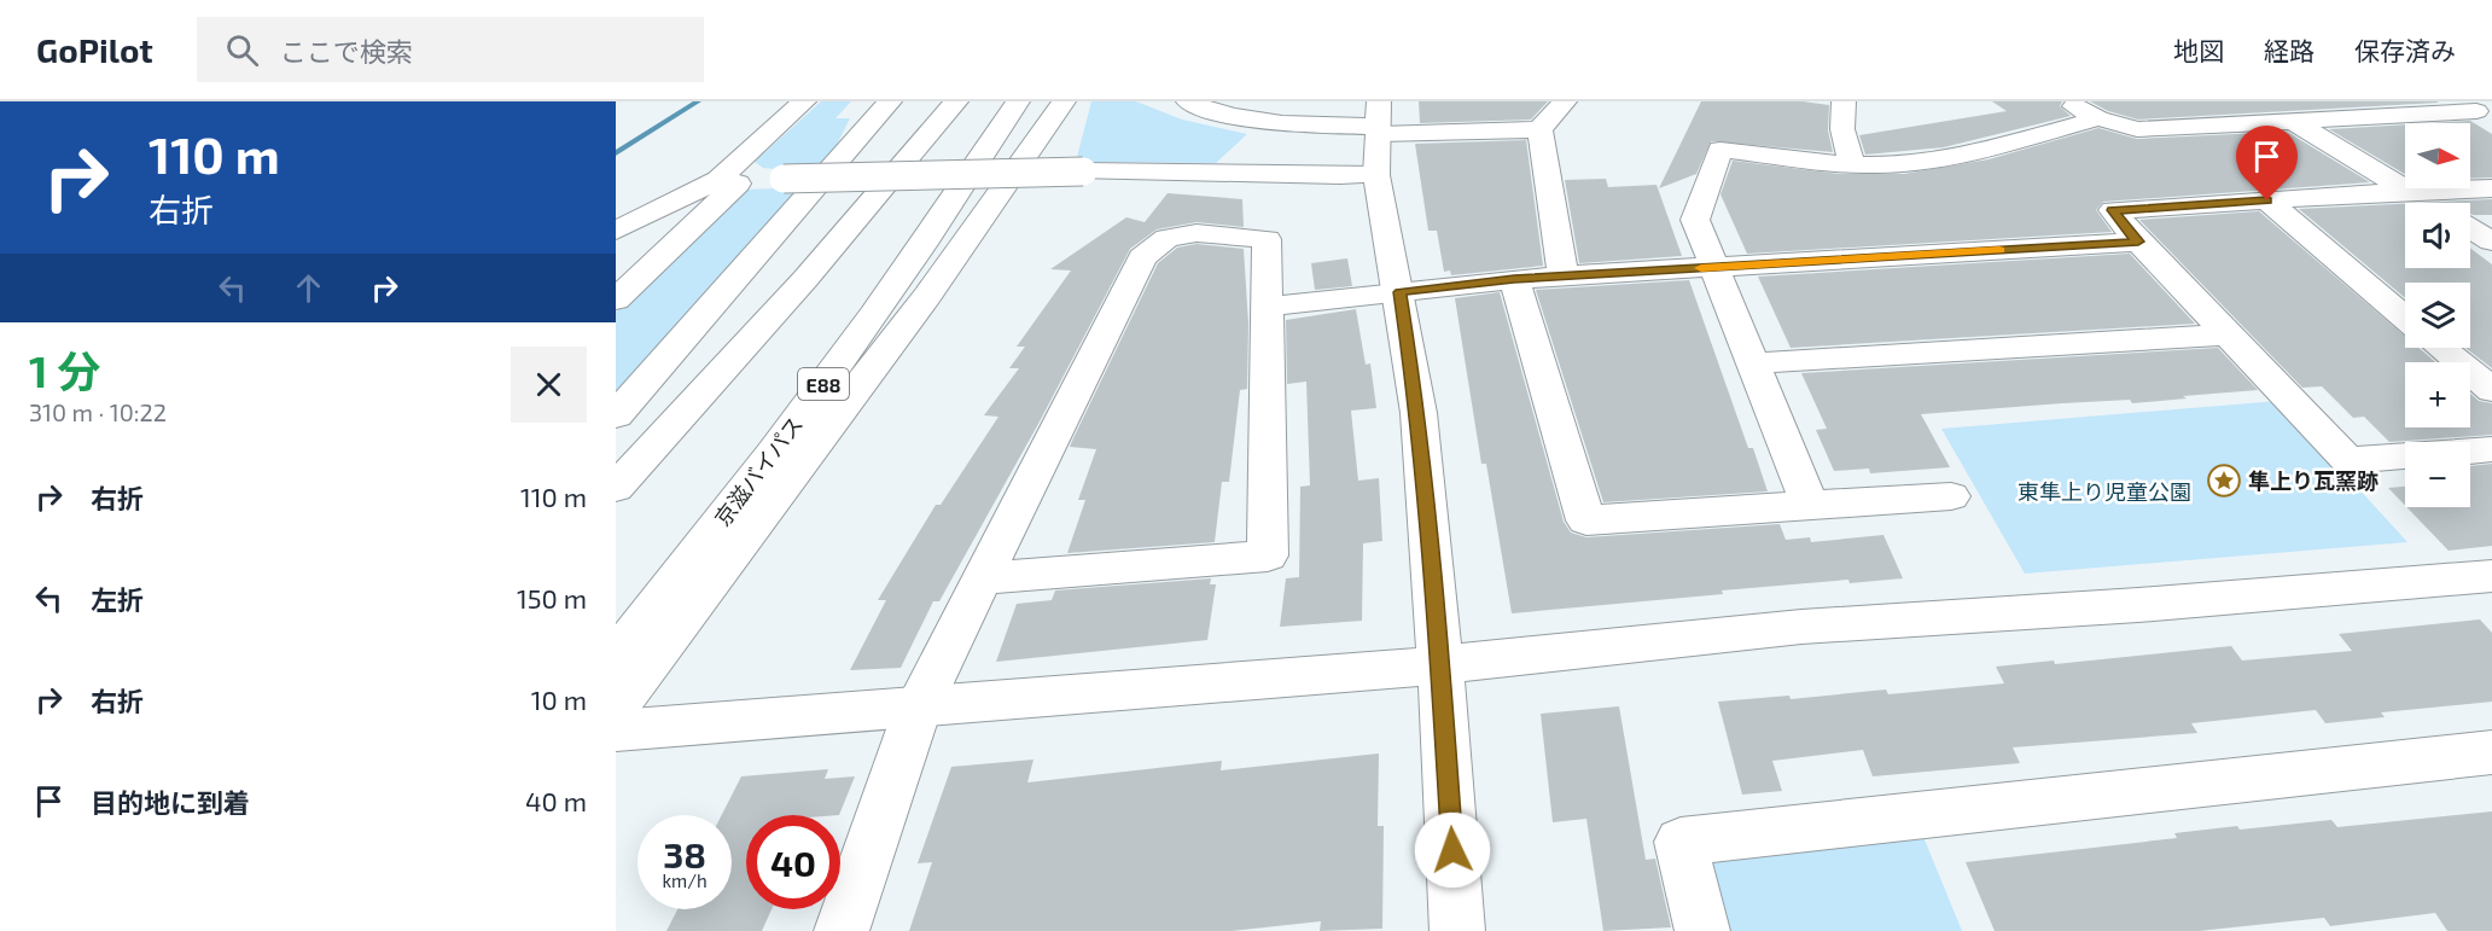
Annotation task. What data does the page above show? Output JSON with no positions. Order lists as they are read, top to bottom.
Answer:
{
  "streets": {
    "main road": ["E88", "京滋バイパス"]
  },
  "parks": ["東隼上り児童公園"],
  "places": {
    "place": ["隼上り瓦窯跡"]
  },
  "north": "right",
  "page": {
    "header": "GoPilot",
    "search": "ここで検索",
    "nav": ["地図", "経路", "保存済み"],
    "turn": ["110 m", "右折"],
    "map_buttons": ["+", "−"],
    "heading": ["1 分", "310 m · 10:22"],
    "list": [
      {
        "name": "右折",
        "value": "110 m"
      },
      {
        "name": "左折",
        "value": "150 m"
      },
      {
        "name": "右折",
        "value": "10 m"
      },
      {
        "name": "目的地に到着",
        "value": "40 m"
      }
    ],
    "speed": "38 km/h",
    "limit": "40"
  }
}
